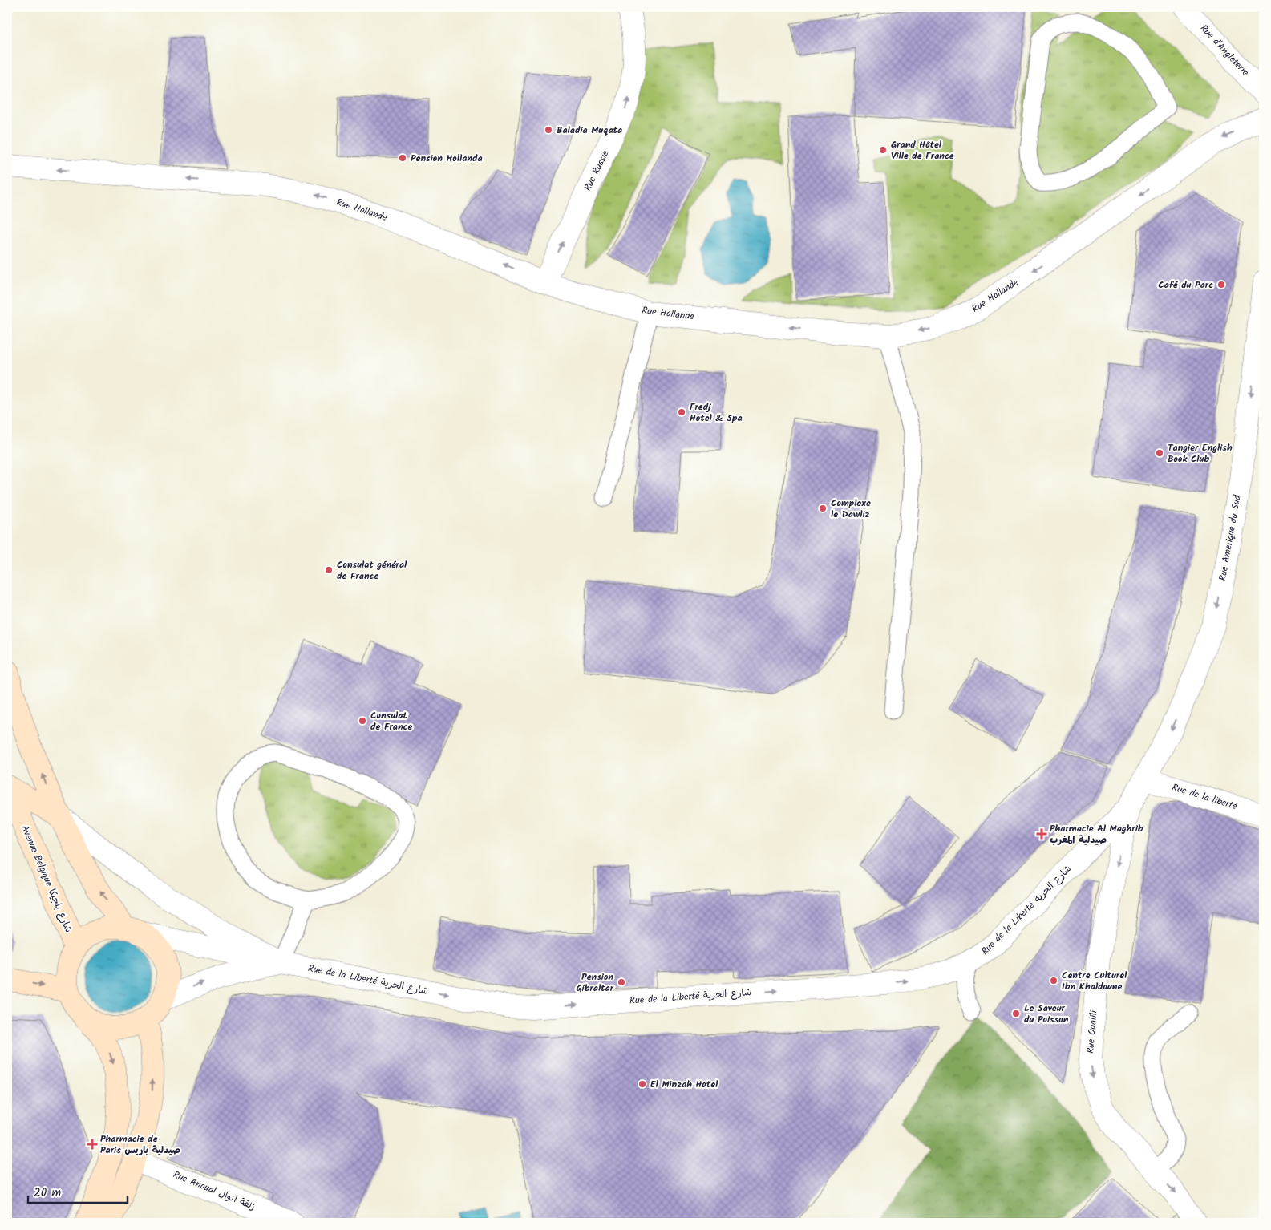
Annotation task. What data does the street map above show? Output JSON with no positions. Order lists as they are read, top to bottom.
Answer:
{
  "streets": {
    "main road": ["Avenue Belgique شارع بلجيكا"],
    "street": [
      "Rue d'Angleterre",
      "Rue Russie",
      "Rue Hollande",
      "Rue Amerique du Sud",
      "Rue de la liberté",
      "Rue de la Liberté شارع الحرية",
      "Rue Oualili",
      "Rue Anoual زنقة انوال"
    ]
  },
  "crossings": [
    ["Rue Russie", "Rue Hollande"],
    ["Rue Amerique du Sud", "Rue de la liberté"],
    ["Rue Amerique du Sud", "Rue de la Liberté شارع الحرية"],
    ["Rue de la liberté", "Rue de la Liberté شارع الحرية"],
    ["Avenue Belgique شارع بلجيكا", "Rue de la Liberté شارع الحرية"],
    ["Rue de la Liberté شارع الحرية", "Rue Oualili"]
  ],
  "one_way": [
    "Rue Russie",
    "Rue Hollande",
    "Rue Amerique du Sud",
    "Rue de la Liberté شارع الحرية",
    "Rue Oualili"
  ],
  "places": {
    "other": [
      "Baladia Muqata",
      "Grand Hôtel Ville de France",
      "Pension Hollanda",
      "Café du Parc",
      "Fredj Hotel & Spa",
      "Tangier English Book Club",
      "Complexe le Dawliz",
      "Consulat général de France",
      "Consulat de France",
      "Centre Culturel Ibn Khaldoune",
      "Pension Gibraltar",
      "Le Saveur du Poisson",
      "El Minzah Hotel"
    ],
    "health": ["Pharmacie Al Maghrib صيدلية المغرب", "Pharmacie de Paris صيدلية باريس"]
  },
  "scale_bar": "20 m"
}
